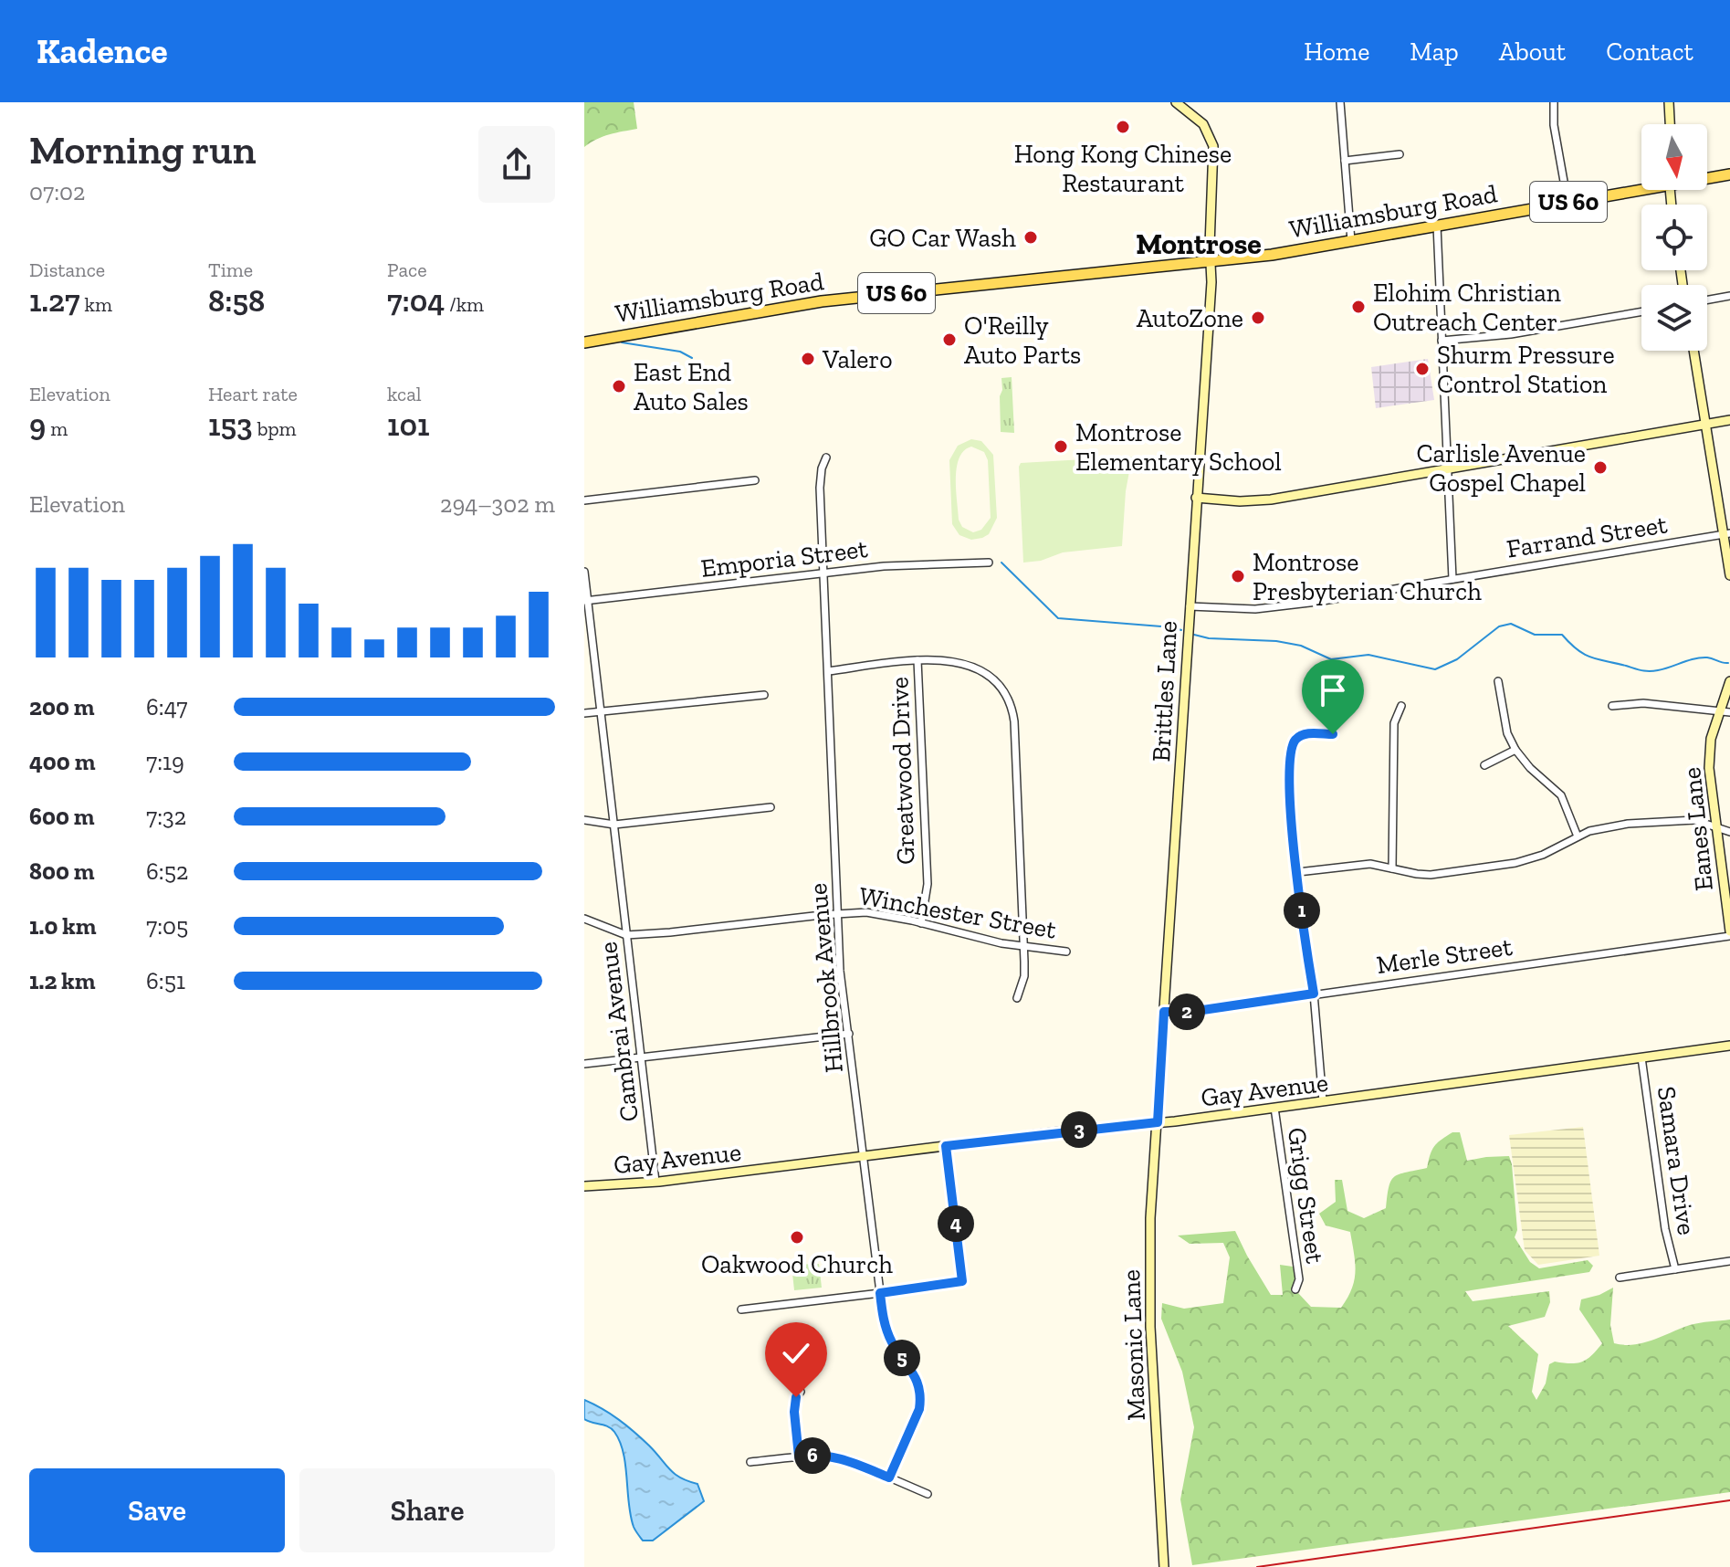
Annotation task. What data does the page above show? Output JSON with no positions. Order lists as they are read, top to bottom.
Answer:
{
  "streets": {
    "main road": ["US 60", "Williamsburg Road"],
    "street": [
      "Farrand Street",
      "Emporia Street",
      "Brittles Lane",
      "Greatwood Drive",
      "Eanes Lane",
      "Winchester Street",
      "Merle Street",
      "Hillbrook Avenue",
      "Cambrai Avenue",
      "Gay Avenue",
      "Samara Drive",
      "Grigg Street",
      "Masonic Lane"
    ]
  },
  "crossings": [
    ["Williamsburg Road", "Brittles Lane"],
    ["Farrand Street", "Brittles Lane"],
    ["Emporia Street", "Hillbrook Avenue"],
    ["Emporia Street", "Cambrai Avenue"],
    ["Brittles Lane", "Merle Street"],
    ["Brittles Lane", "Gay Avenue"],
    ["Brittles Lane", "Masonic Lane"],
    ["Greatwood Drive", "Winchester Street"],
    ["Eanes Lane", "Merle Street"],
    ["Winchester Street", "Hillbrook Avenue"],
    ["Winchester Street", "Cambrai Avenue"],
    ["Hillbrook Avenue", "Gay Avenue"],
    ["Cambrai Avenue", "Gay Avenue"],
    ["Gay Avenue", "Samara Drive"],
    ["Gay Avenue", "Grigg Street"],
    ["Gay Avenue", "Masonic Lane"]
  ],
  "districts": ["Montrose"],
  "places": [
    "Hong Kong Chinese Restaurant",
    "GO Car Wash",
    "Elohim Christian Outreach Center",
    "AutoZone",
    "O'Reilly Auto Parts",
    "Valero",
    "Shurm Pressure Control Station",
    "East End Auto Sales",
    "Montrose Elementary School",
    "Carlisle Avenue Gospel Chapel",
    "Montrose Presbyterian Church",
    "Oakwood Church"
  ],
  "north": "bottom",
  "page": {
    "header": "Kadence",
    "nav": [
      "Home",
      "Map",
      "About",
      "Contact"
    ],
    "heading": ["Morning run", "07:02"],
    "stats": [
      ["Distance", "1.27 km"],
      ["Time", "8:58"],
      ["Pace", "7:04 /km"],
      ["Elevation", "9 m"],
      ["Heart rate", "153 bpm"],
      ["kcal", "101"]
    ],
    "chart": ["Elevation", "294–302 m"],
    "list": [
      {
        "name": "200 m",
        "note": "6:47"
      },
      {
        "name": "400 m",
        "note": "7:19"
      },
      {
        "name": "600 m",
        "note": "7:32"
      },
      {
        "name": "800 m",
        "note": "6:52"
      },
      {
        "name": "1.0 km",
        "note": "7:05"
      },
      {
        "name": "1.2 km",
        "note": "6:51"
      }
    ],
    "pins": [
      "1",
      "2",
      "3",
      "4",
      "5",
      "6"
    ],
    "buttons": ["Save", "Share"]
  }
}
